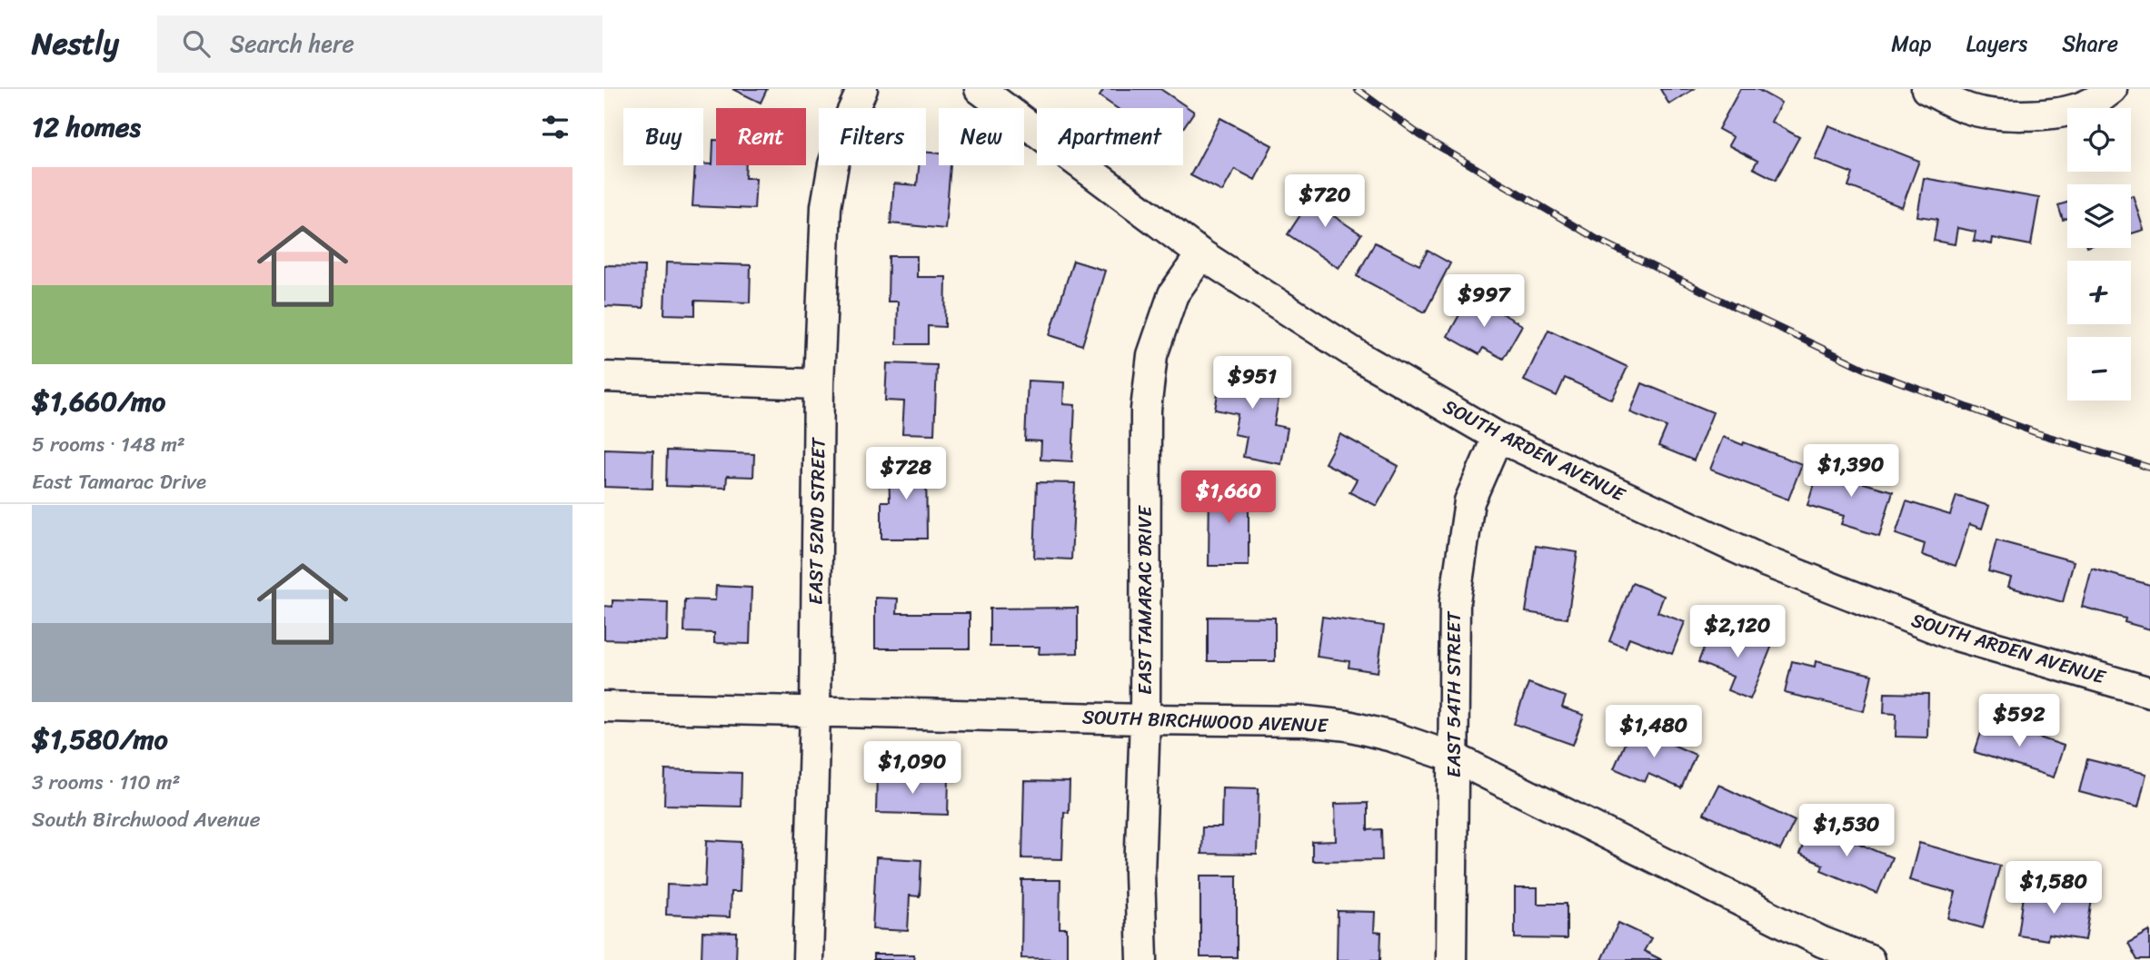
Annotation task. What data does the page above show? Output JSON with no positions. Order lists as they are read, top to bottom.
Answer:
{
  "streets": {
    "street": [
      "SOUTH ARDEN AVENUE",
      "EAST 52ND STREET",
      "EAST TAMARAC DRIVE",
      "EAST 54TH STREET",
      "SOUTH BIRCHWOOD AVENUE"
    ]
  },
  "crossings": [
    ["SOUTH ARDEN AVENUE", "EAST TAMARAC DRIVE"],
    ["SOUTH ARDEN AVENUE", "EAST 54TH STREET"],
    ["EAST 52ND STREET", "SOUTH BIRCHWOOD AVENUE"],
    ["EAST TAMARAC DRIVE", "SOUTH BIRCHWOOD AVENUE"],
    ["EAST 54TH STREET", "SOUTH BIRCHWOOD AVENUE"]
  ],
  "page": {
    "header": "Nestly",
    "search": "Search here",
    "nav": ["Map", "Layers", "Share"],
    "heading": "12 homes",
    "map_buttons": ["+", "−"],
    "chip": [
      "Buy",
      "Rent",
      "Filters",
      "New",
      "Apartment"
    ],
    "list": [
      {
        "name": "$1,660/mo",
        "note": "5 rooms · 148 m² · East Tamarac Drive"
      },
      {
        "name": "$1,580/mo",
        "note": "3 rooms · 110 m² · South Birchwood Avenue"
      }
    ],
    "price": [
      "$720",
      "$997",
      "$951",
      "$1,390",
      "$728",
      "$1,660",
      "$2,120",
      "$592",
      "$1,480",
      "$1,090",
      "$1,530",
      "$1,580"
    ]
  }
}
